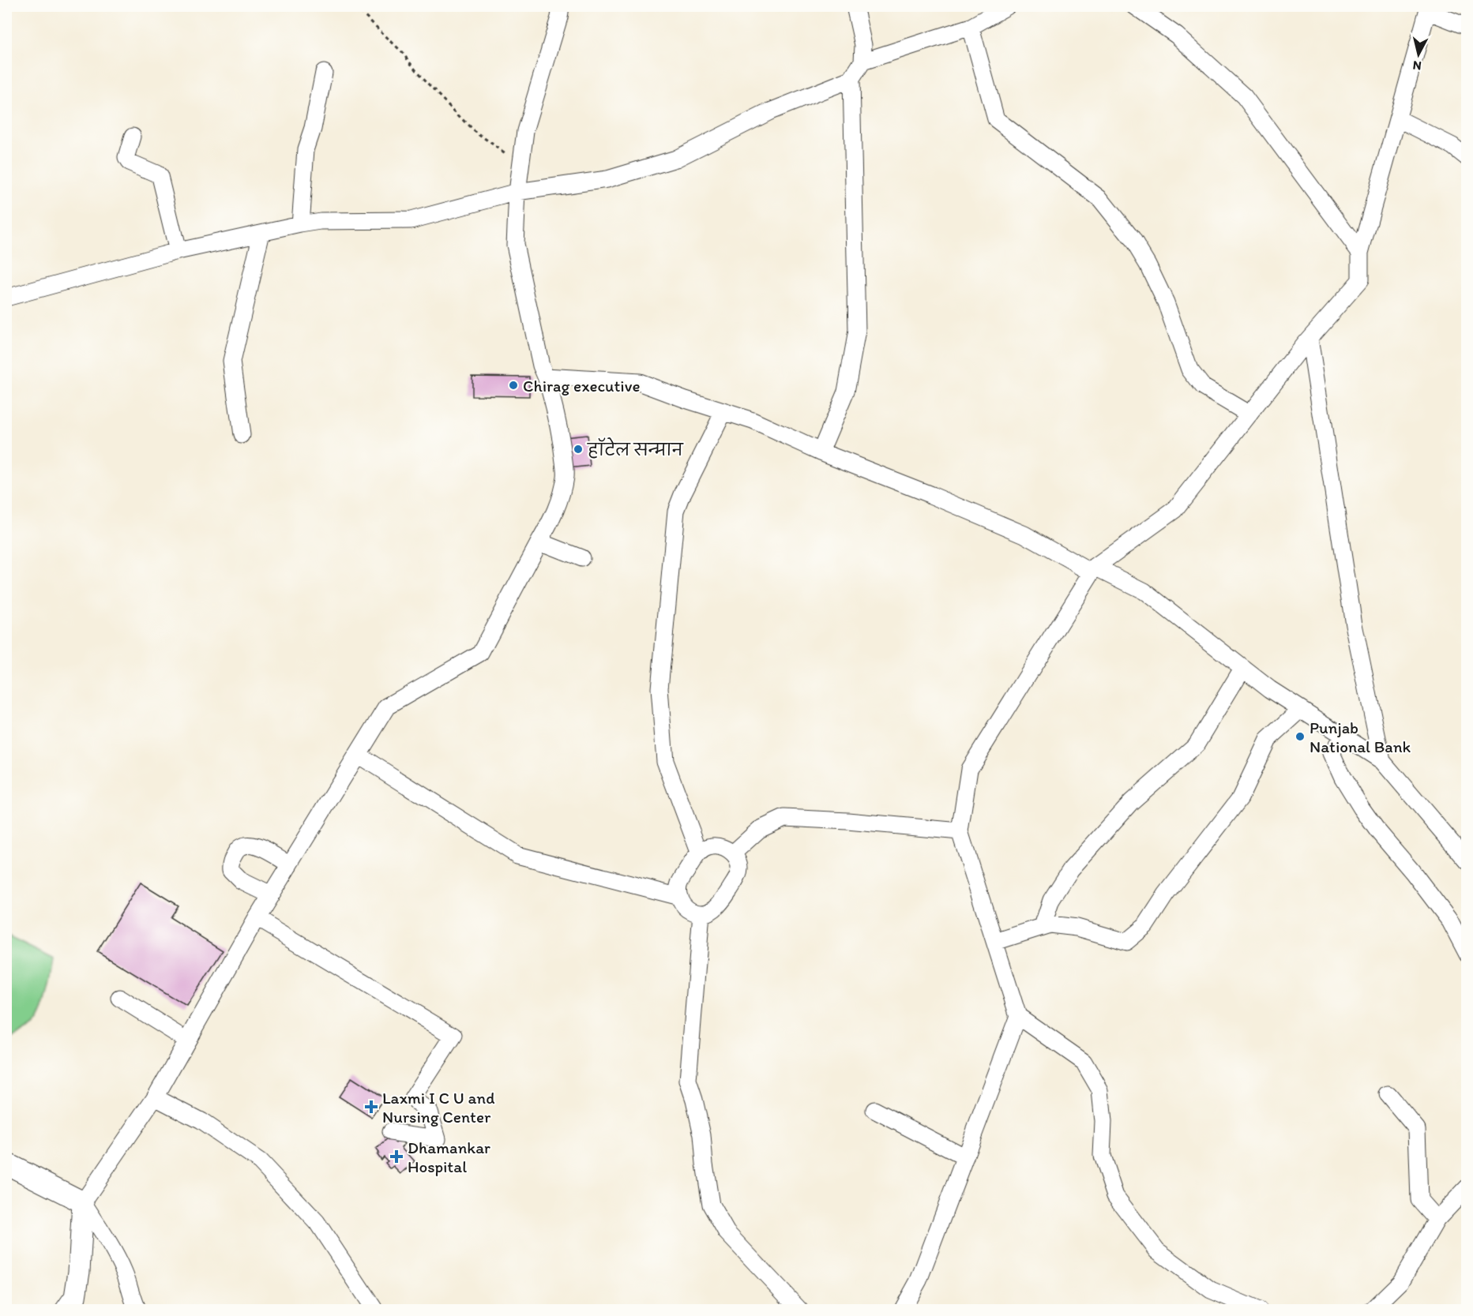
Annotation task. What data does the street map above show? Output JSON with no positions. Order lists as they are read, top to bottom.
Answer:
{
  "places": {
    "other": ["Chirag executive", "हॉटेल सन्मान", "Punjab National Bank"],
    "health": ["Laxmi I C U and Nursing Center", "Dhamankar Hospital"]
  },
  "north": "bottom"
}
